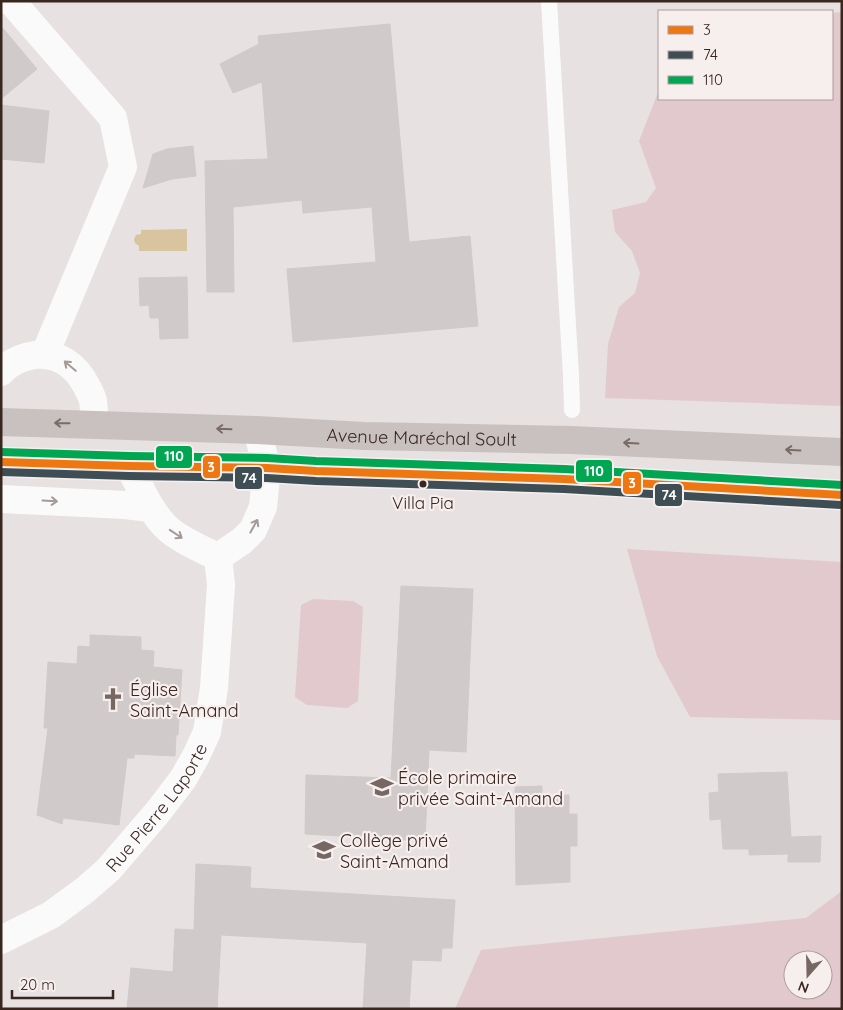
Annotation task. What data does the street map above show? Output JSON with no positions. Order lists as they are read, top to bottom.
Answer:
{
  "streets": {
    "main road": ["Avenue Maréchal Soult"],
    "street": ["Rue Pierre Laporte"]
  },
  "places": {
    "other": ["Villa Pia"],
    "church": ["Église Saint-Amand"],
    "school or university": ["École primaire privée Saint-Amand", "Collège privé Saint-Amand"]
  },
  "lines": ["transit line 110", "transit line 3", "transit line 74"],
  "legend": ["3", "74", "110"],
  "scale_bar": "20 m",
  "north": "bottom"
}
